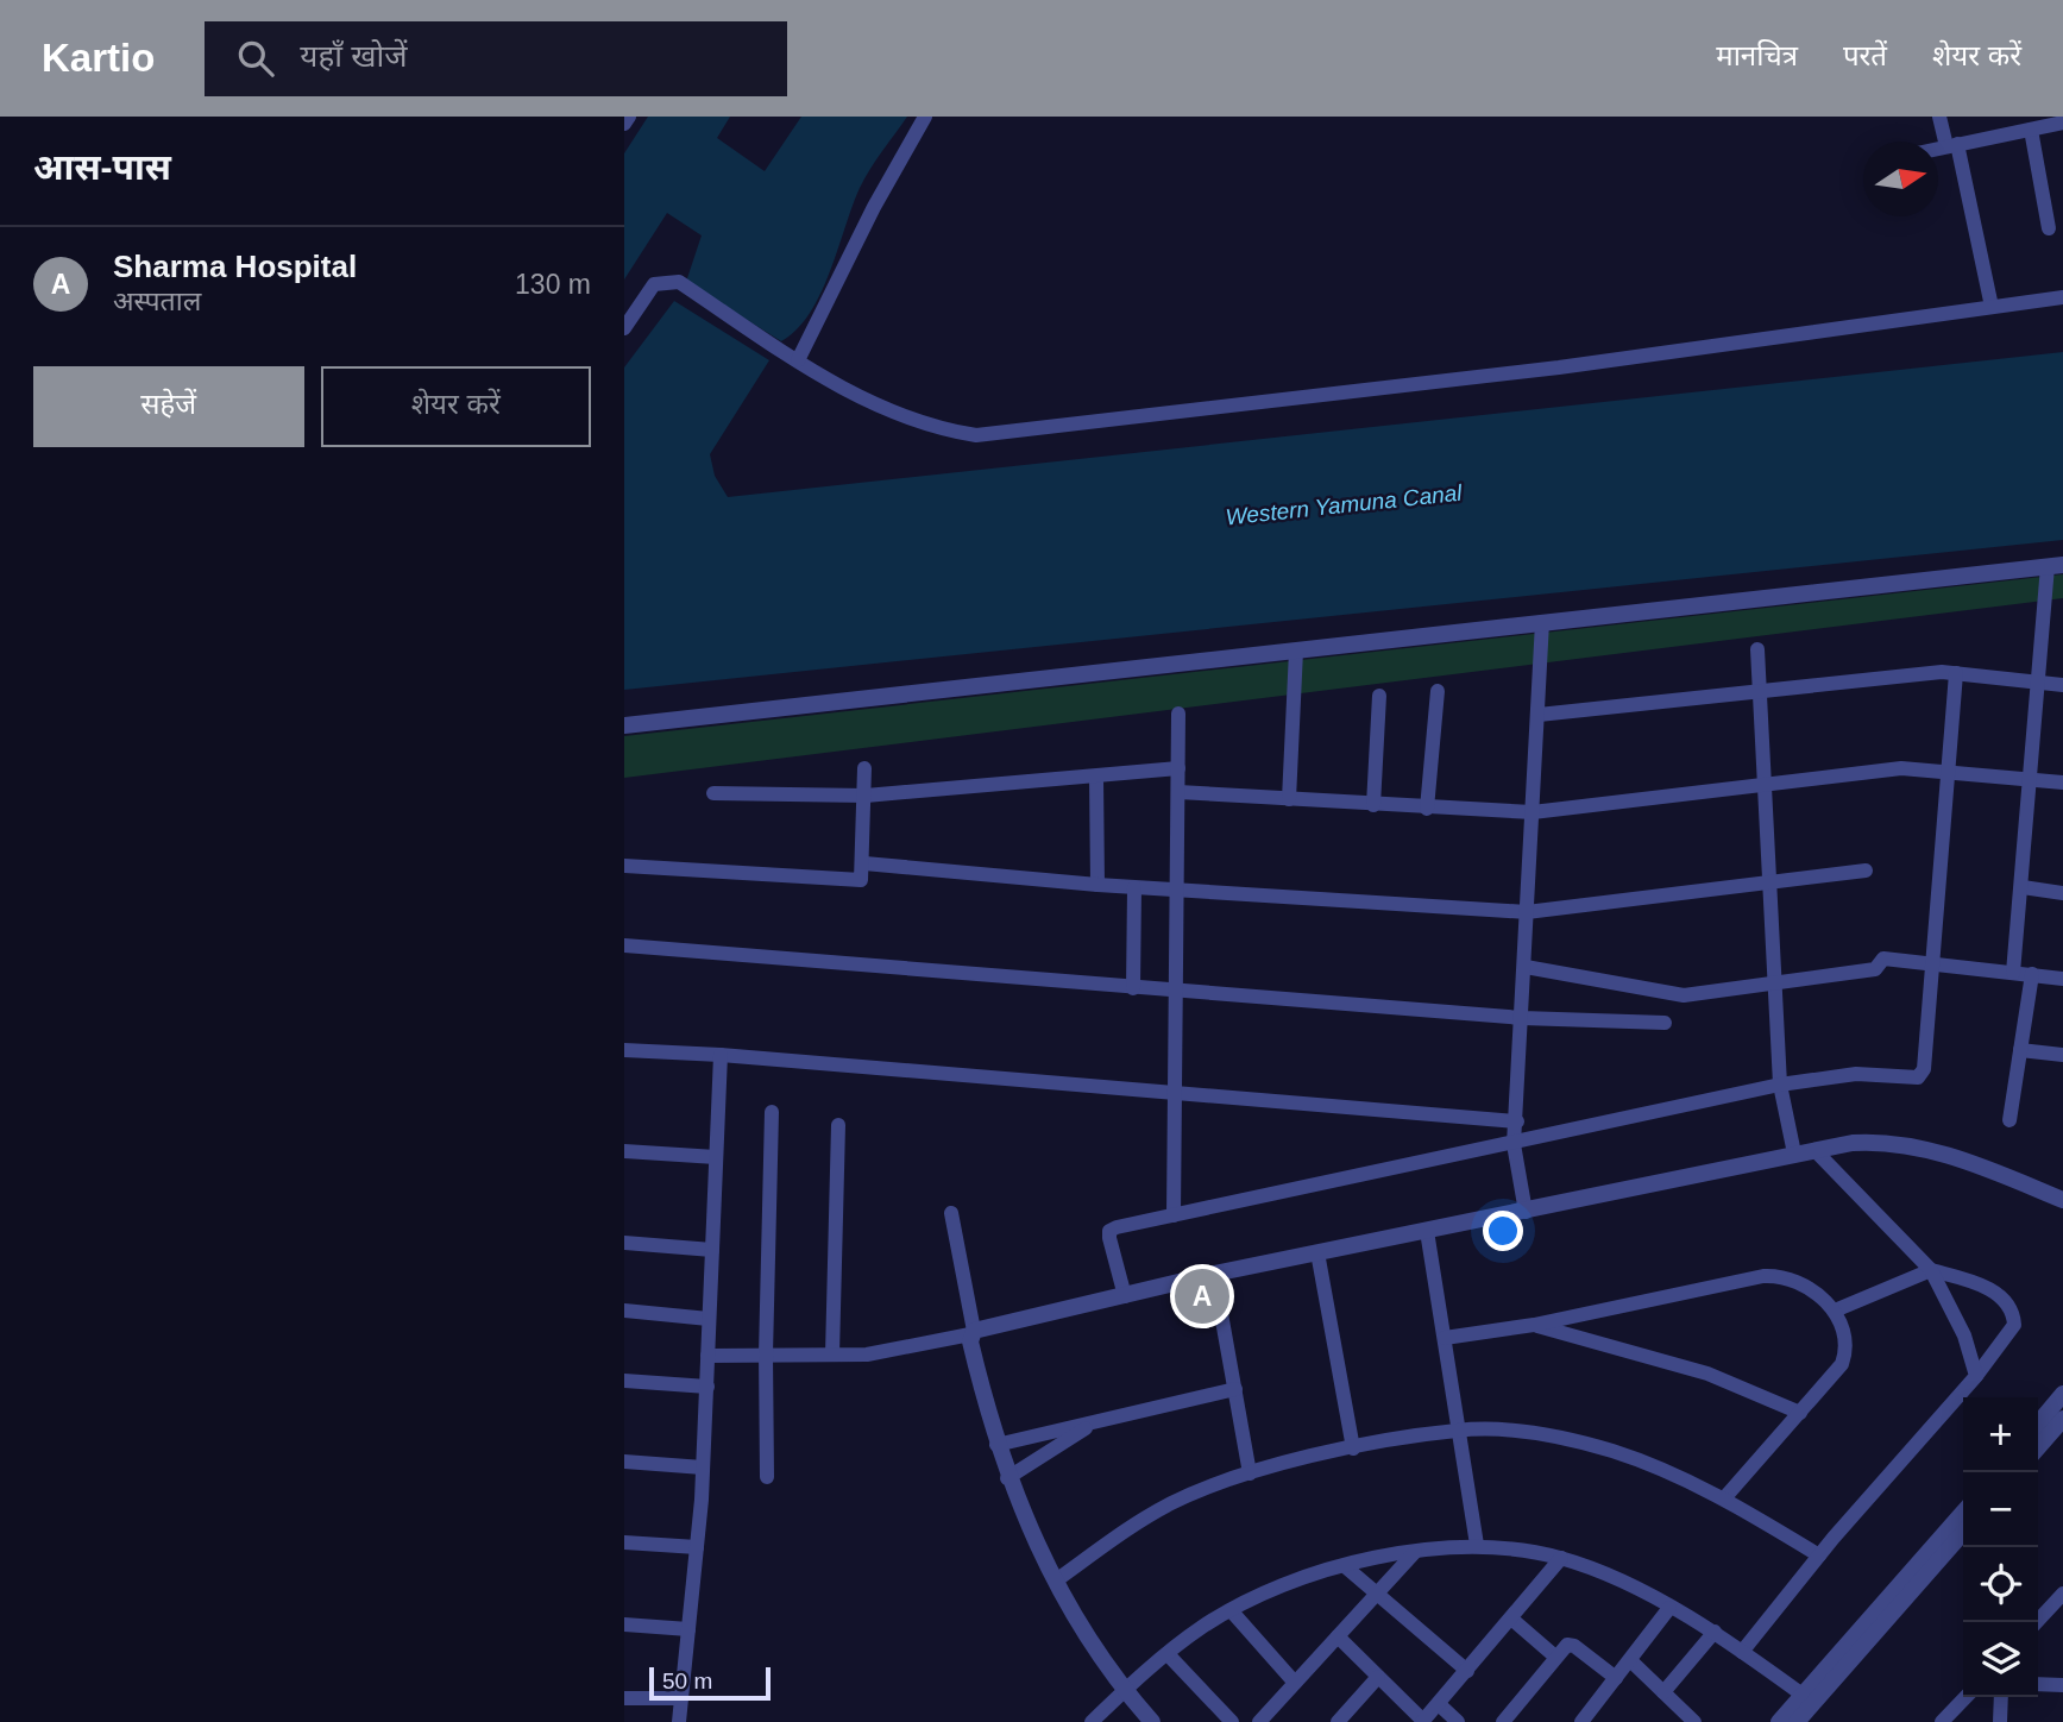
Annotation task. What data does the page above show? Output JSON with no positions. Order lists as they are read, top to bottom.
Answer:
{
  "water": ["Western Yamuna Canal"],
  "scale_bar": "50 m",
  "north": "right",
  "page": {
    "header": "Kartio",
    "search": "यहाँ खोजें",
    "nav": ["मानचित्र", "परतें", "शेयर करें"],
    "heading": "आस-पास",
    "list": [
      {
        "mark": "A",
        "name": "Sharma Hospital",
        "note": "अस्पताल",
        "value": "130 m"
      }
    ],
    "buttons": ["सहेजें", "शेयर करें"],
    "pins": "A",
    "map_buttons": ["+", "−"],
    "scale": "50 m"
  }
}
